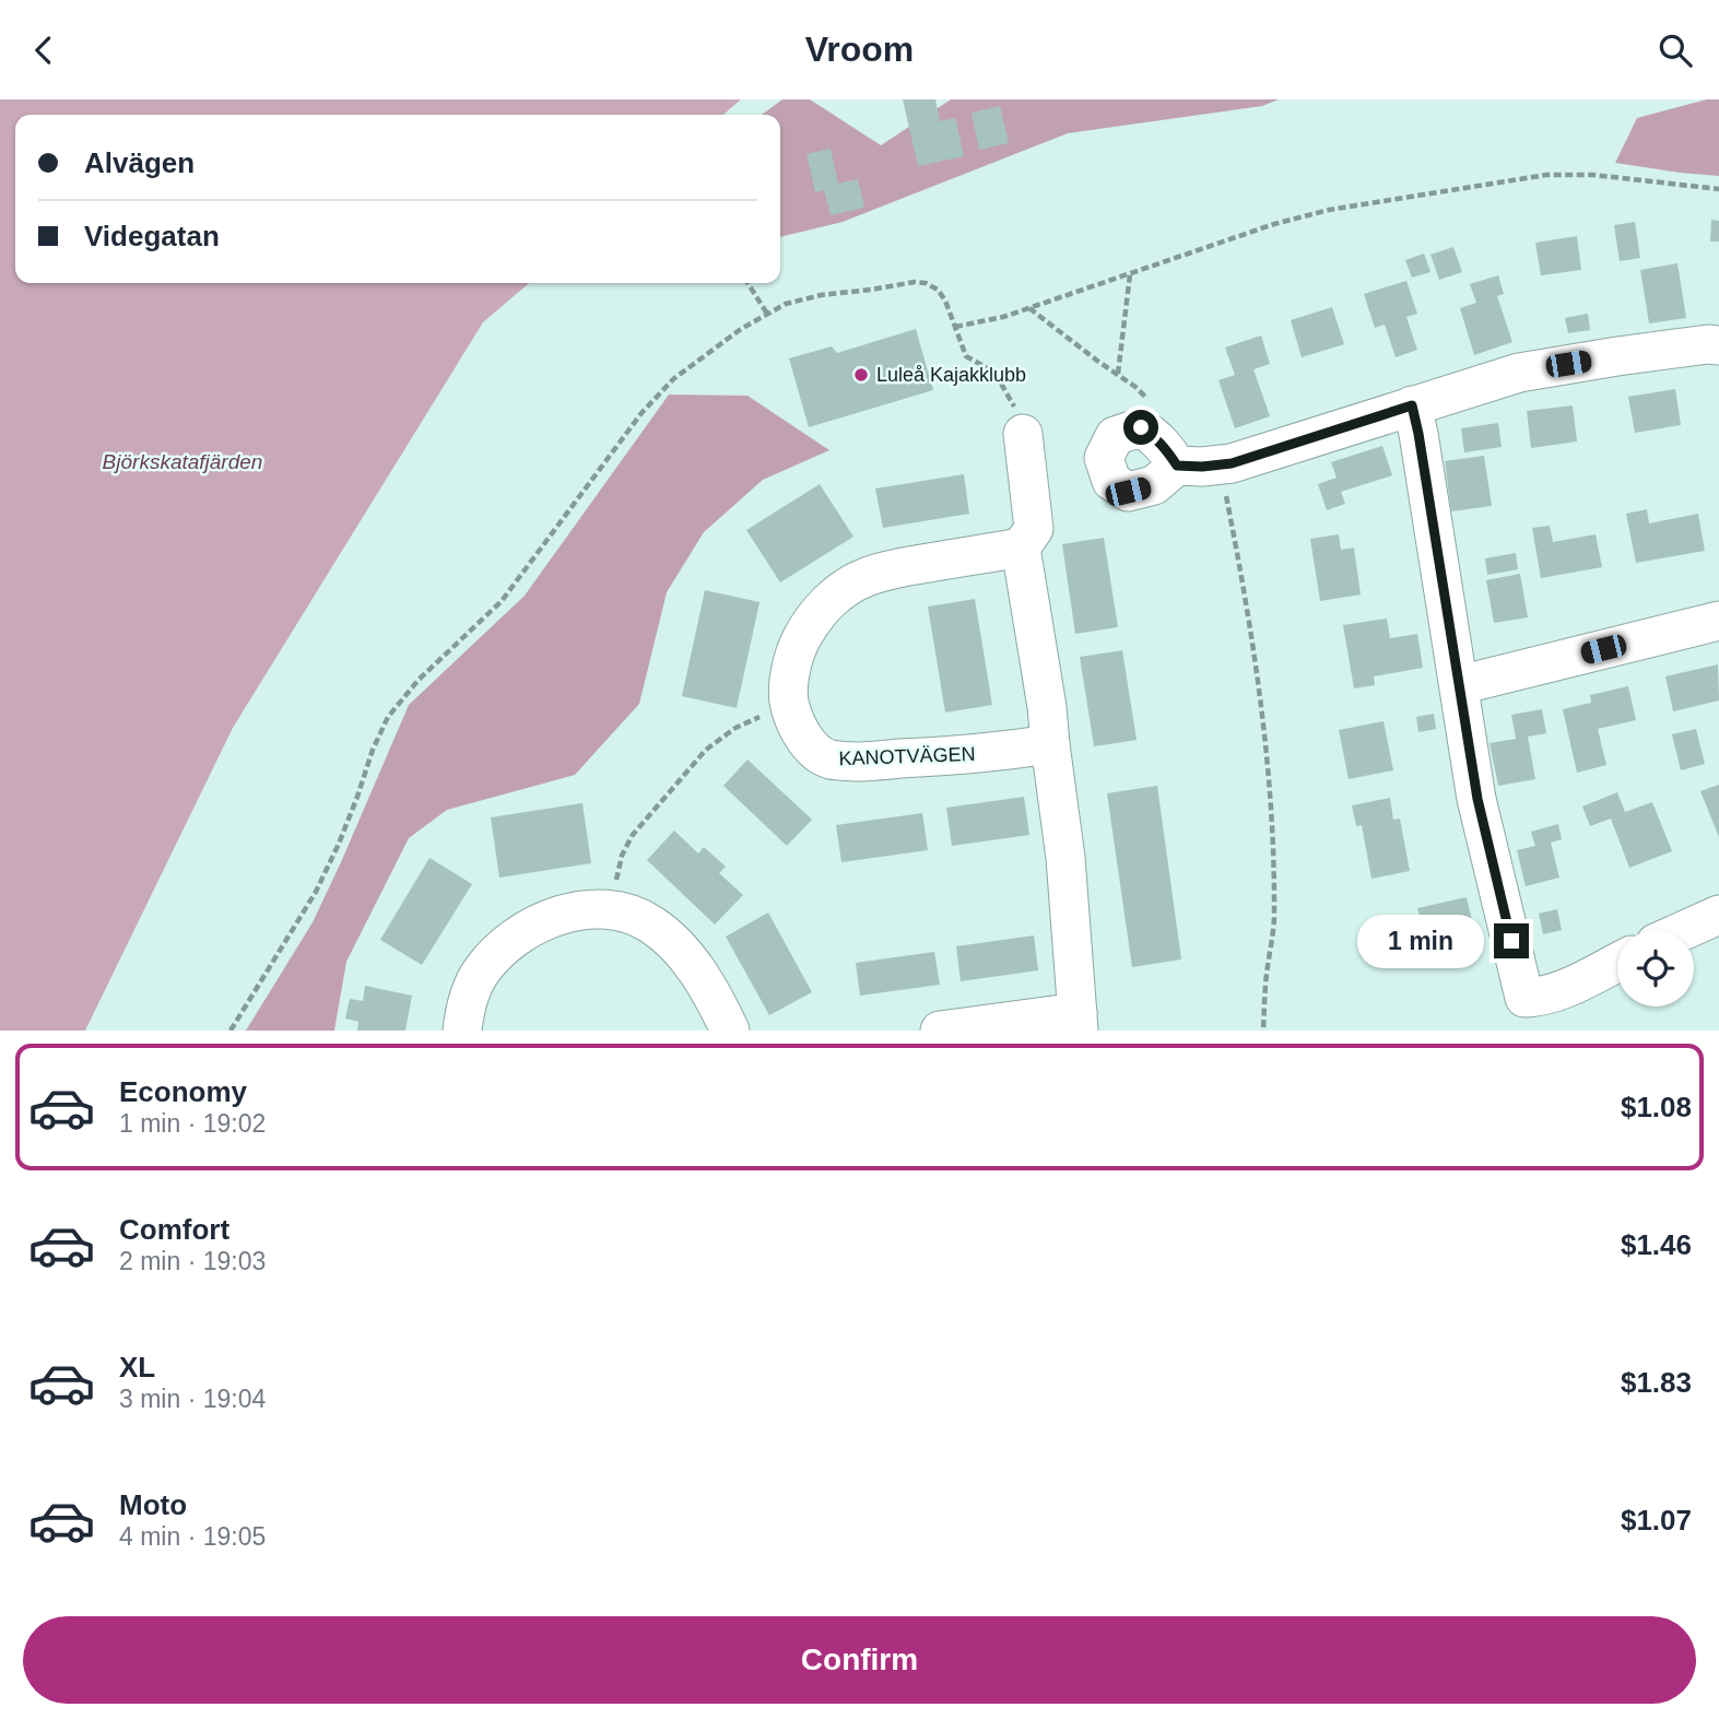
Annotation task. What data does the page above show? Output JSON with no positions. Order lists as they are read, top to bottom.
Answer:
{
  "streets": {
    "street": ["KANOTVÄGEN"]
  },
  "water": ["Björkskatafjärden"],
  "places": ["Luleå Kajakklubb"],
  "page": {
    "header": "Vroom",
    "banner": ["Alvägen", "Videgatan"],
    "bubble": "1 min",
    "list": [
      {
        "name": "Economy",
        "note": "1 min · 19:02",
        "value": "$1.08"
      },
      {
        "name": "Comfort",
        "note": "2 min · 19:03",
        "value": "$1.46"
      },
      {
        "name": "XL",
        "note": "3 min · 19:04",
        "value": "$1.83"
      },
      {
        "name": "Moto",
        "note": "4 min · 19:05",
        "value": "$1.07"
      }
    ],
    "buttons": "Confirm"
  }
}
